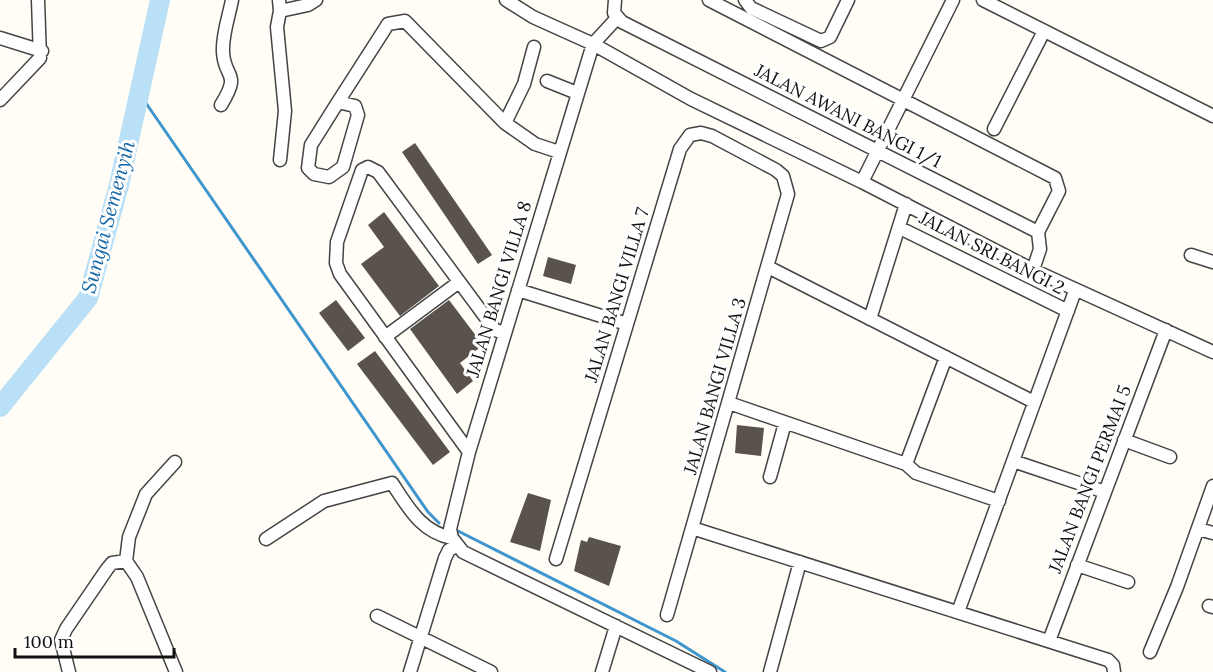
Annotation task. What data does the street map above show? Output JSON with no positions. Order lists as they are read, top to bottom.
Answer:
{
  "streets": {
    "street": [
      "JALAN AWANI BANGI 1/1",
      "JALAN SRI BANGI 2",
      "JALAN BANGI VILLA 8",
      "JALAN BANGI VILLA 7",
      "JALAN BANGI VILLA 3",
      "JALAN BANGI PERMAI 5"
    ]
  },
  "crossings": [
    ["JALAN BANGI VILLA 7", "JALAN BANGI VILLA 3"]
  ],
  "water": ["Sungai Semenyih"],
  "scale_bar": "100 m"
}
